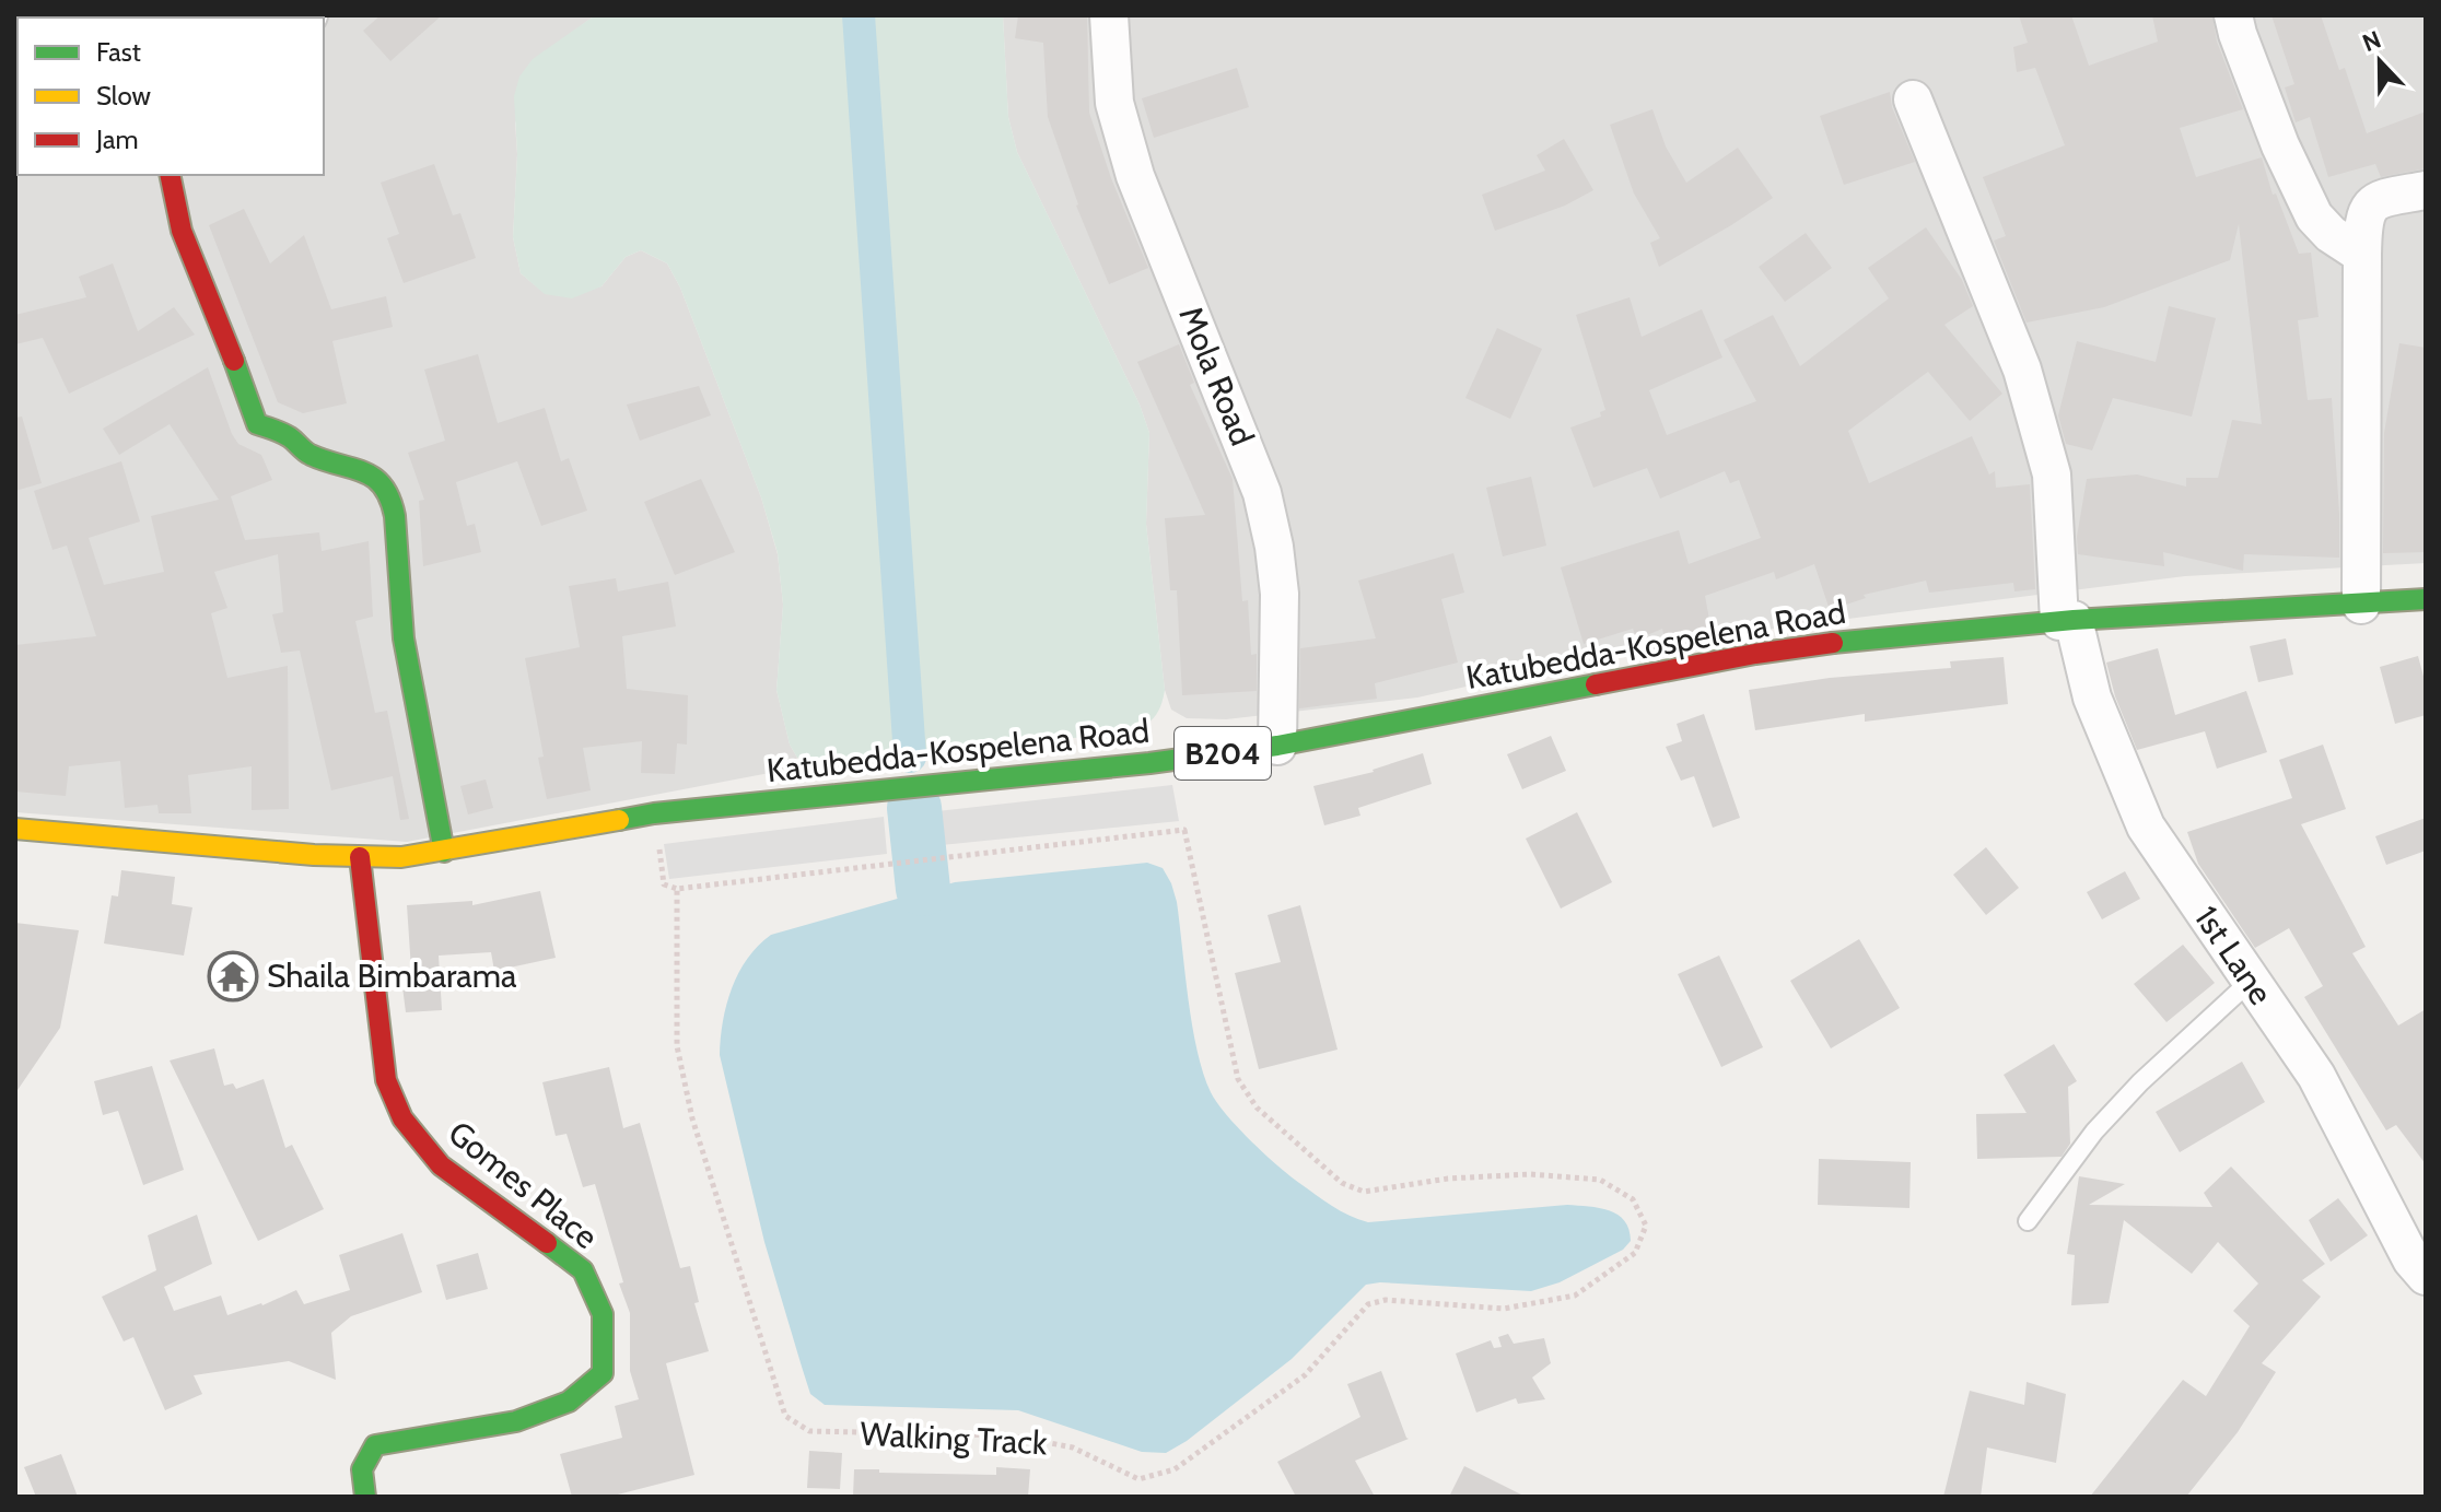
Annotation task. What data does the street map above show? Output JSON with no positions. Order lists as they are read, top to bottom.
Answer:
{
  "streets": {
    "main road": ["Katubedda-Kospelena Road", "B204", "Gomes Place"],
    "street": ["Mola Road", "1st Lane"],
    "path": ["Walking Track"]
  },
  "crossings": [
    ["Mola Road", "Katubedda-Kospelena Road"],
    ["Katubedda-Kospelena Road", "1st Lane"],
    ["Katubedda-Kospelena Road", "Gomes Place"]
  ],
  "places": {
    "temple": ["Shaila Bimbarama"]
  },
  "legend": ["Fast", "Slow", "Jam"],
  "north": "top"
}
